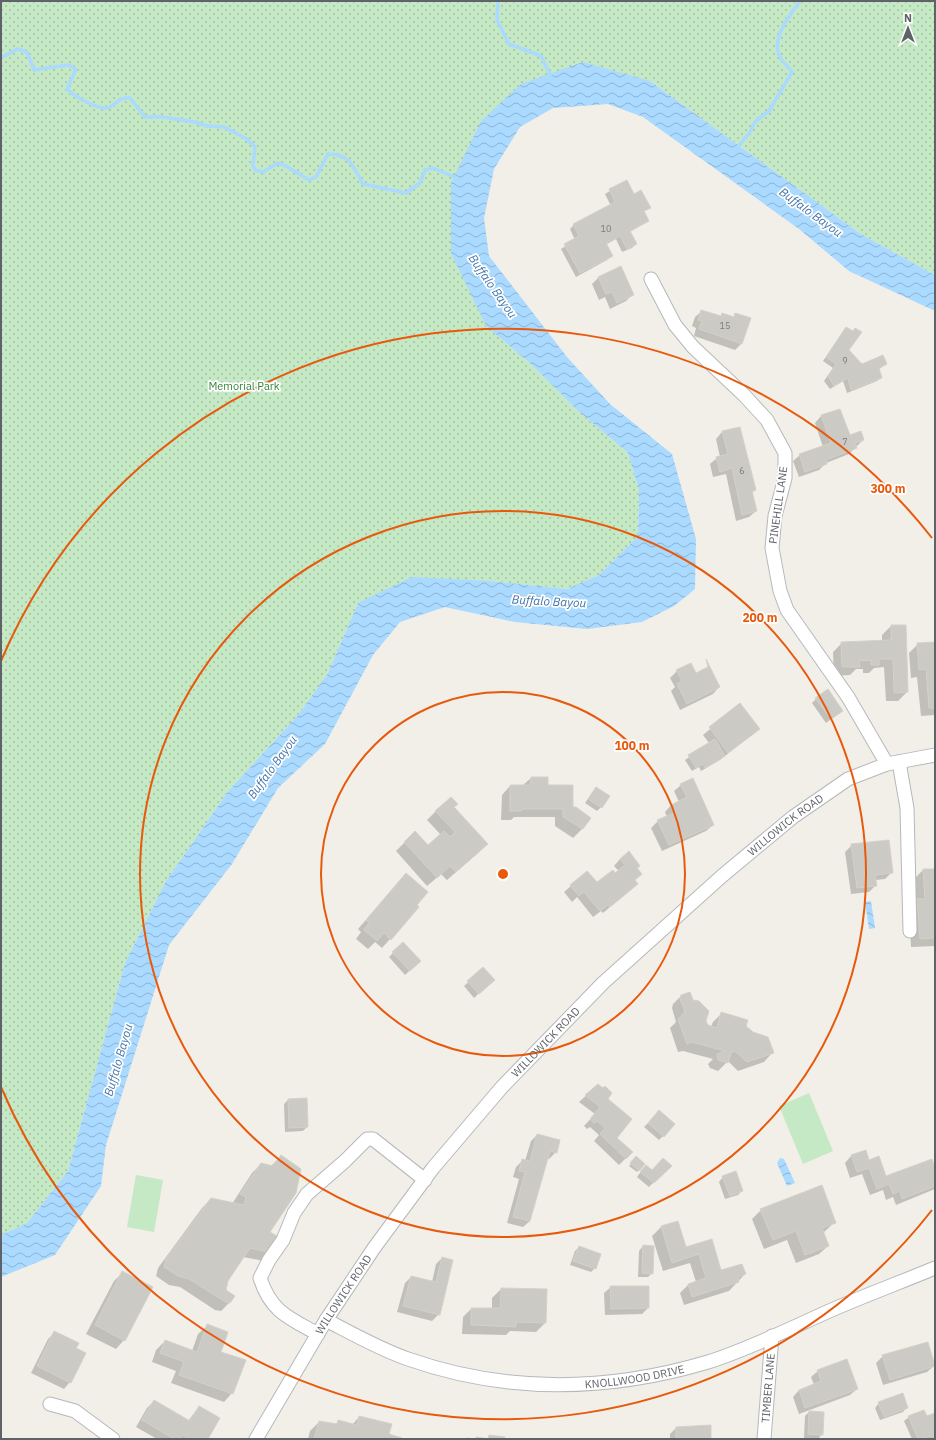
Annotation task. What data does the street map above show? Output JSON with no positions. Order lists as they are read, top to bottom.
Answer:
{
  "streets": {
    "street": [
      "PINEHILL LANE",
      "WILLOWICK ROAD",
      "KNOLLWOOD DRIVE",
      "TIMBER LANE"
    ]
  },
  "crossings": [
    ["PINEHILL LANE", "WILLOWICK ROAD"],
    ["WILLOWICK ROAD", "KNOLLWOOD DRIVE"],
    ["KNOLLWOOD DRIVE", "TIMBER LANE"]
  ],
  "water": ["Buffalo Bayou"],
  "parks": ["Memorial Park"],
  "house_numbers": [
    "10",
    "15",
    "9",
    "7",
    "6"
  ],
  "north": "top",
  "rings": ["300 m", "200 m", "100 m"]
}
